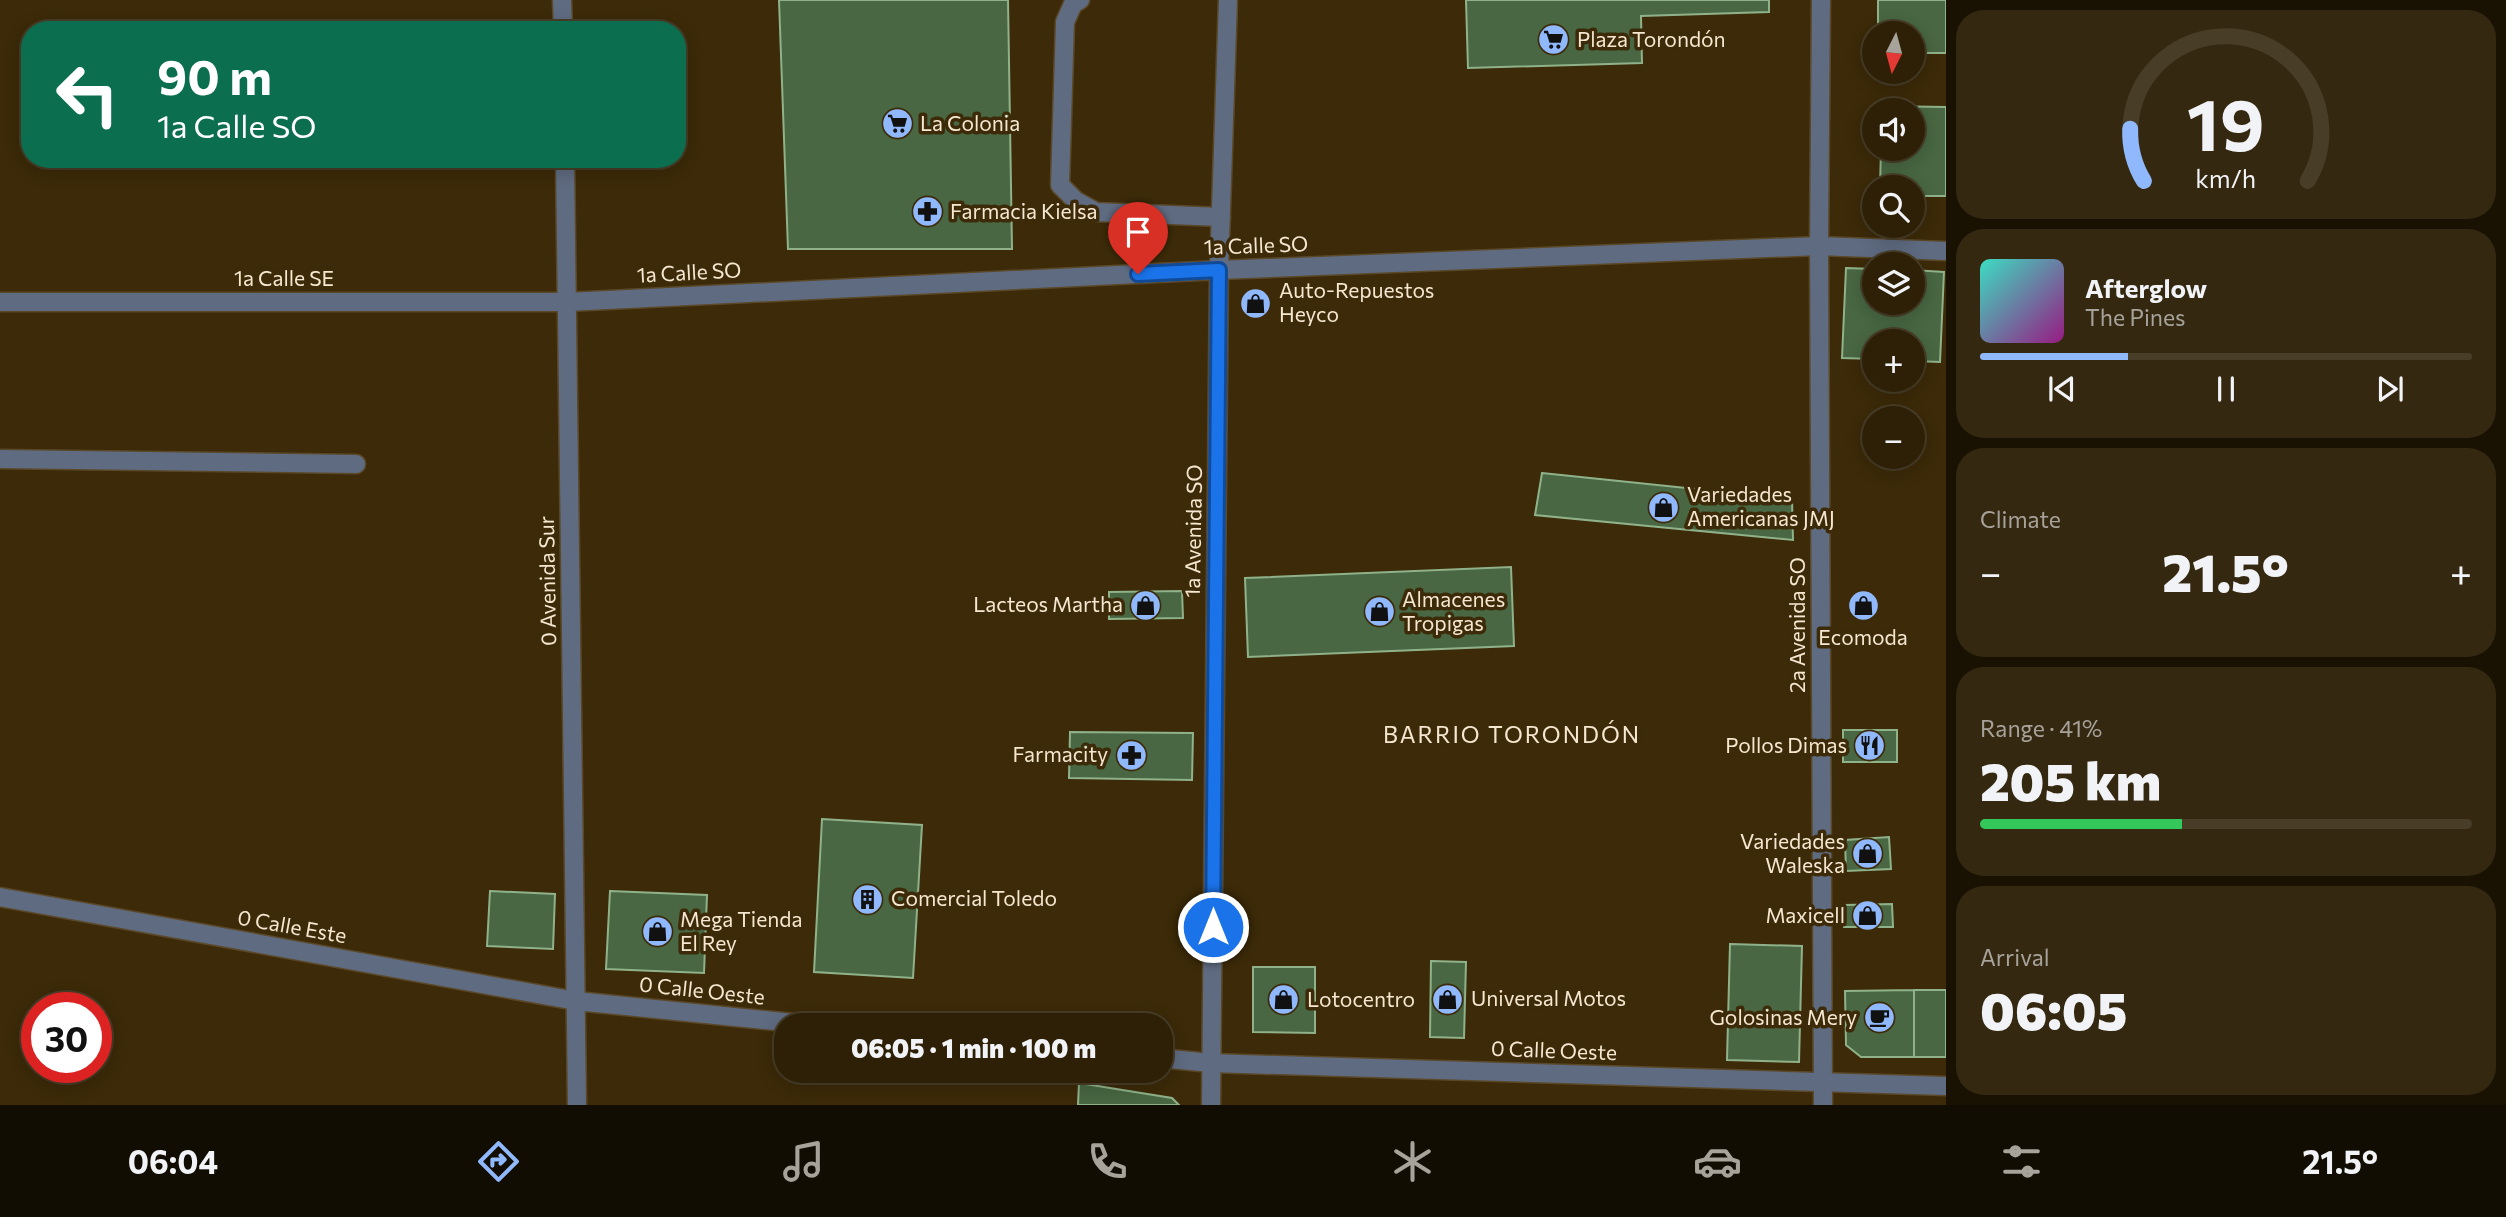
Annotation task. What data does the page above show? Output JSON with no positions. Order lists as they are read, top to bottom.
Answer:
{
  "streets": {
    "street": [
      "1a Calle SO",
      "1a Calle SE",
      "1a Avenida SO",
      "0 Avenida Sur",
      "2a Avenida SO",
      "0 Calle Este",
      "0 Calle Oeste"
    ]
  },
  "crossings": [
    ["1a Calle SO", "1a Calle SE"],
    ["1a Calle SO", "1a Avenida SO"],
    ["1a Calle SO", "0 Avenida Sur"],
    ["1a Calle SO", "2a Avenida SO"],
    ["1a Calle SE", "0 Avenida Sur"],
    ["1a Avenida SO", "0 Calle Oeste"],
    ["0 Avenida Sur", "0 Calle Este"],
    ["0 Avenida Sur", "0 Calle Oeste"],
    ["2a Avenida SO", "0 Calle Oeste"],
    ["0 Calle Este", "0 Calle Oeste"]
  ],
  "districts": ["BARRIO TORONDÓN"],
  "places": {
    "supermarket": ["Plaza Torondón", "La Colonia"],
    "pharmacy": ["Farmacia Kielsa", "Farmacity"],
    "shop": [
      "Auto-Repuestos Heyco",
      "Variedades Americanas JMJ",
      "Lacteos Martha",
      "Ecomoda",
      "Almacenes Tropigas",
      "Variedades Waleska",
      "Maxicell",
      "Mega Tienda El Rey",
      "Universal Motos",
      "Lotocentro"
    ],
    "restaurant": ["Pollos Dimas"],
    "building": ["Comercial Toledo"],
    "cafe": ["Golosinas Mery"]
  },
  "north": "bottom",
  "page": {
    "map_buttons": ["+", "−"],
    "turn": ["90 m", "1a Calle SO"],
    "song": ["Afterglow", "The Pines"],
    "tile": [
      "Climate",
      ["Range · 41%", "205 km"],
      ["Arrival", "06:05"]
    ],
    "heat": ["−", "21.5°", "+"],
    "limit": "30",
    "trip": "06:05 · 1 min · 100 m",
    "tabs": ["06:04", "21.5°"],
    "gauge": ["19", "km/h"]
  }
}
